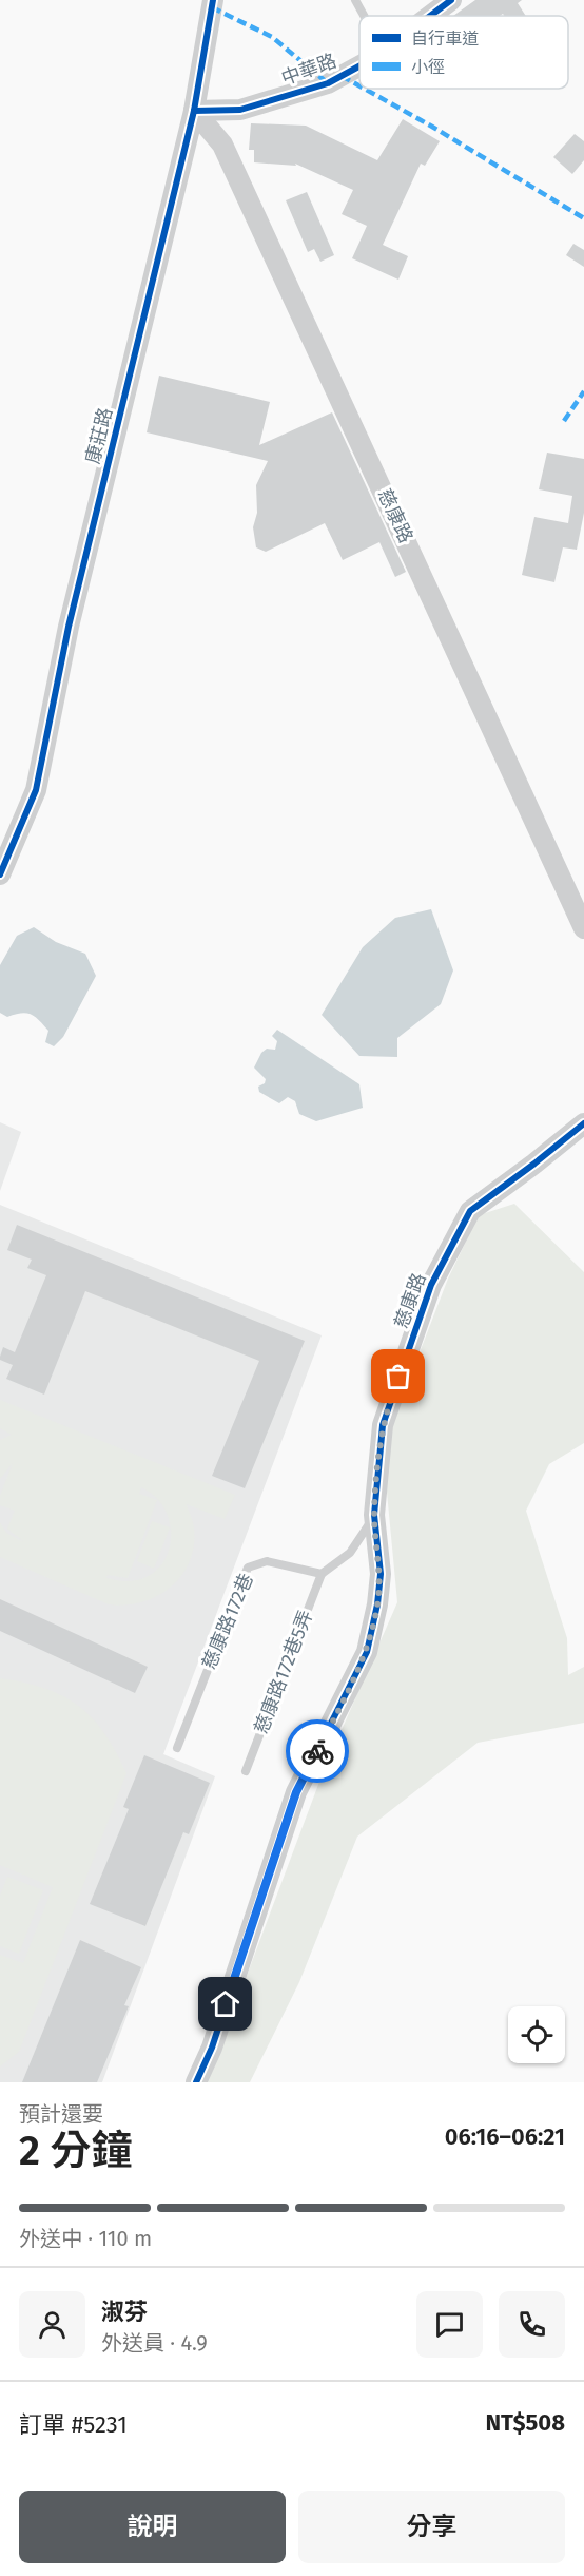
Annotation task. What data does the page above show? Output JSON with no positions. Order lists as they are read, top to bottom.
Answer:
{
  "streets": {
    "street": ["中華路", "康莊路", "慈康路"],
    "lane": ["慈康路172巷", "慈康路172巷5弄"]
  },
  "crossings": [
    ["中華路", "康莊路"],
    ["中華路", "慈康路"],
    ["康莊路", "慈康路"],
    ["慈康路172巷", "慈康路172巷5弄"]
  ],
  "legend": ["自行車道", "小徑"],
  "page": {
    "heading": ["2 分鐘", "預計還要", "06:16–06:21"],
    "panel": [
      "淑芬",
      "外送員 · 4.9",
      "訂單 #5231",
      "NT$508"
    ],
    "bar": "外送中 · 110 m",
    "buttons": ["說明", "分享"]
  }
}
